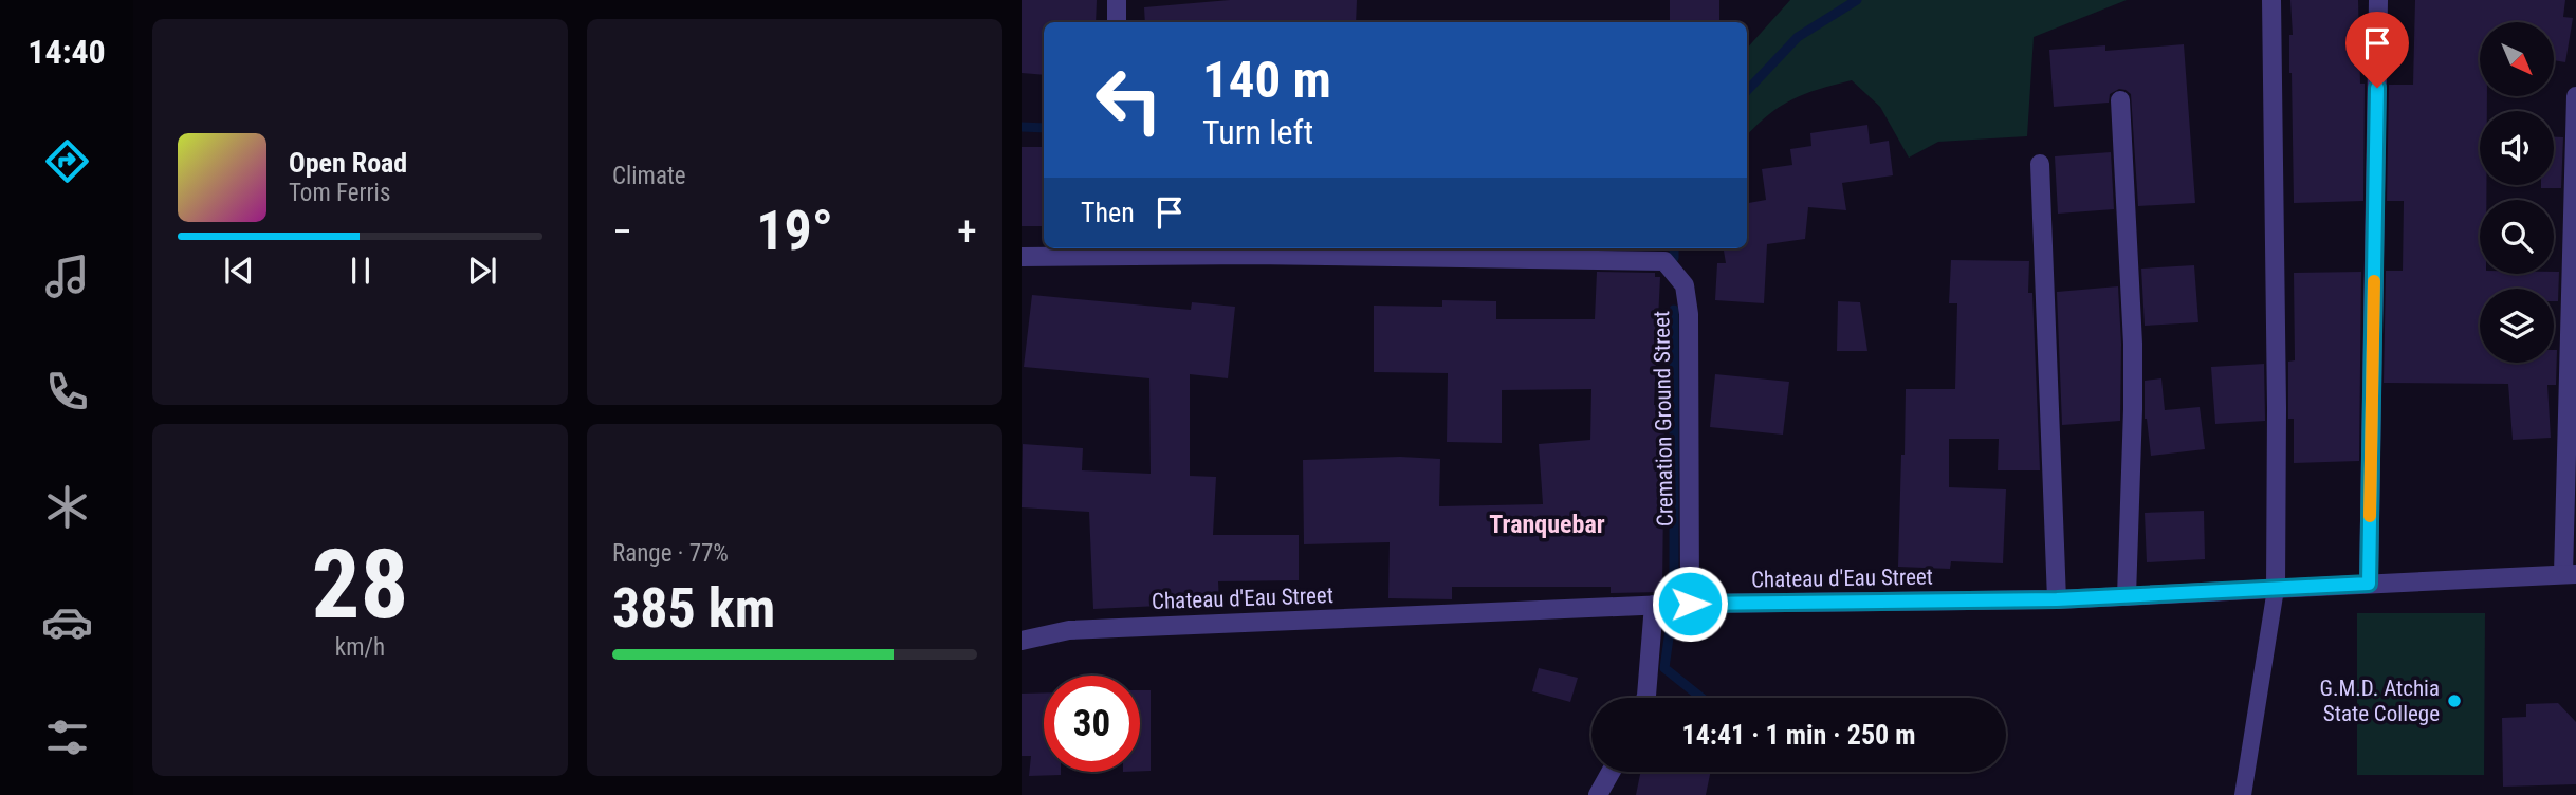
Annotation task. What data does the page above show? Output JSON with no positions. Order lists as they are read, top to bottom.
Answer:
{
  "streets": {
    "street": ["Cremation Ground Street", "Chateau d'Eau Street"]
  },
  "crossings": [
    ["Cremation Ground Street", "Chateau d'Eau Street"]
  ],
  "districts": ["Tranquebar"],
  "places": ["G.M.D. Atchia State College"],
  "north": "bottom right",
  "page": {
    "tabs": "14:40",
    "tile": [
      "Climate",
      ["28", "km/h"],
      ["Range · 77%", "385 km"]
    ],
    "turn": ["140 m", "Turn left"],
    "song": ["Open Road", "Tom Ferris"],
    "then": "Then",
    "heat": ["−", "19°", "+"],
    "limit": "30",
    "trip": "14:41 · 1 min · 250 m"
  }
}
